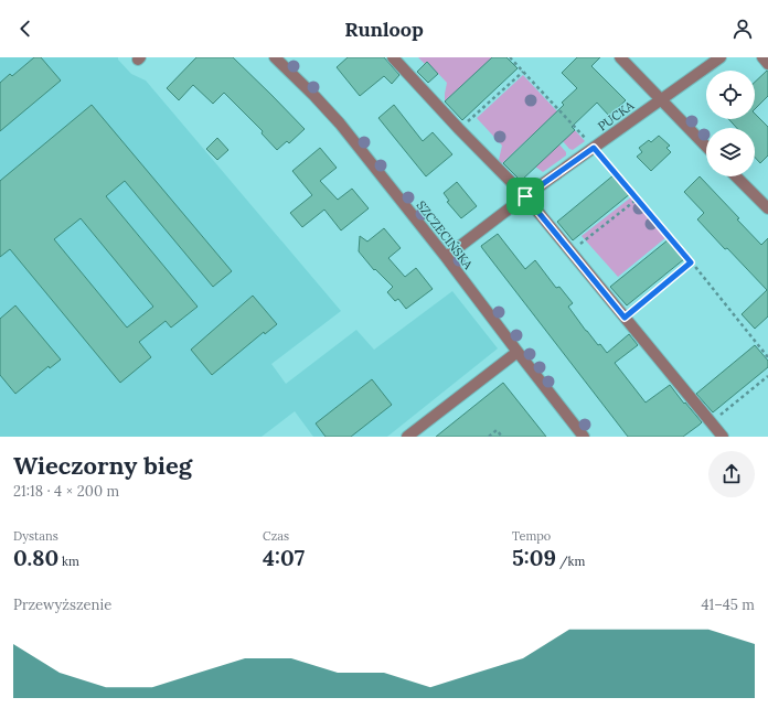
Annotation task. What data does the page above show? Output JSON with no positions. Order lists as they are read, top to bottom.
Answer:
{
  "streets": {
    "street": ["PUCKA", "SZCZECIŃSKA"]
  },
  "crossings": [
    ["PUCKA", "SZCZECIŃSKA"]
  ],
  "page": {
    "header": "Runloop",
    "heading": ["Wieczorny bieg", "21:18 · 4 × 200 m"],
    "stats": [
      ["Dystans", "0.80 km"],
      ["Czas", "4:07"],
      ["Tempo", "5:09 /km"]
    ],
    "chart": ["Przewyższenie", "41–45 m"]
  }
}
